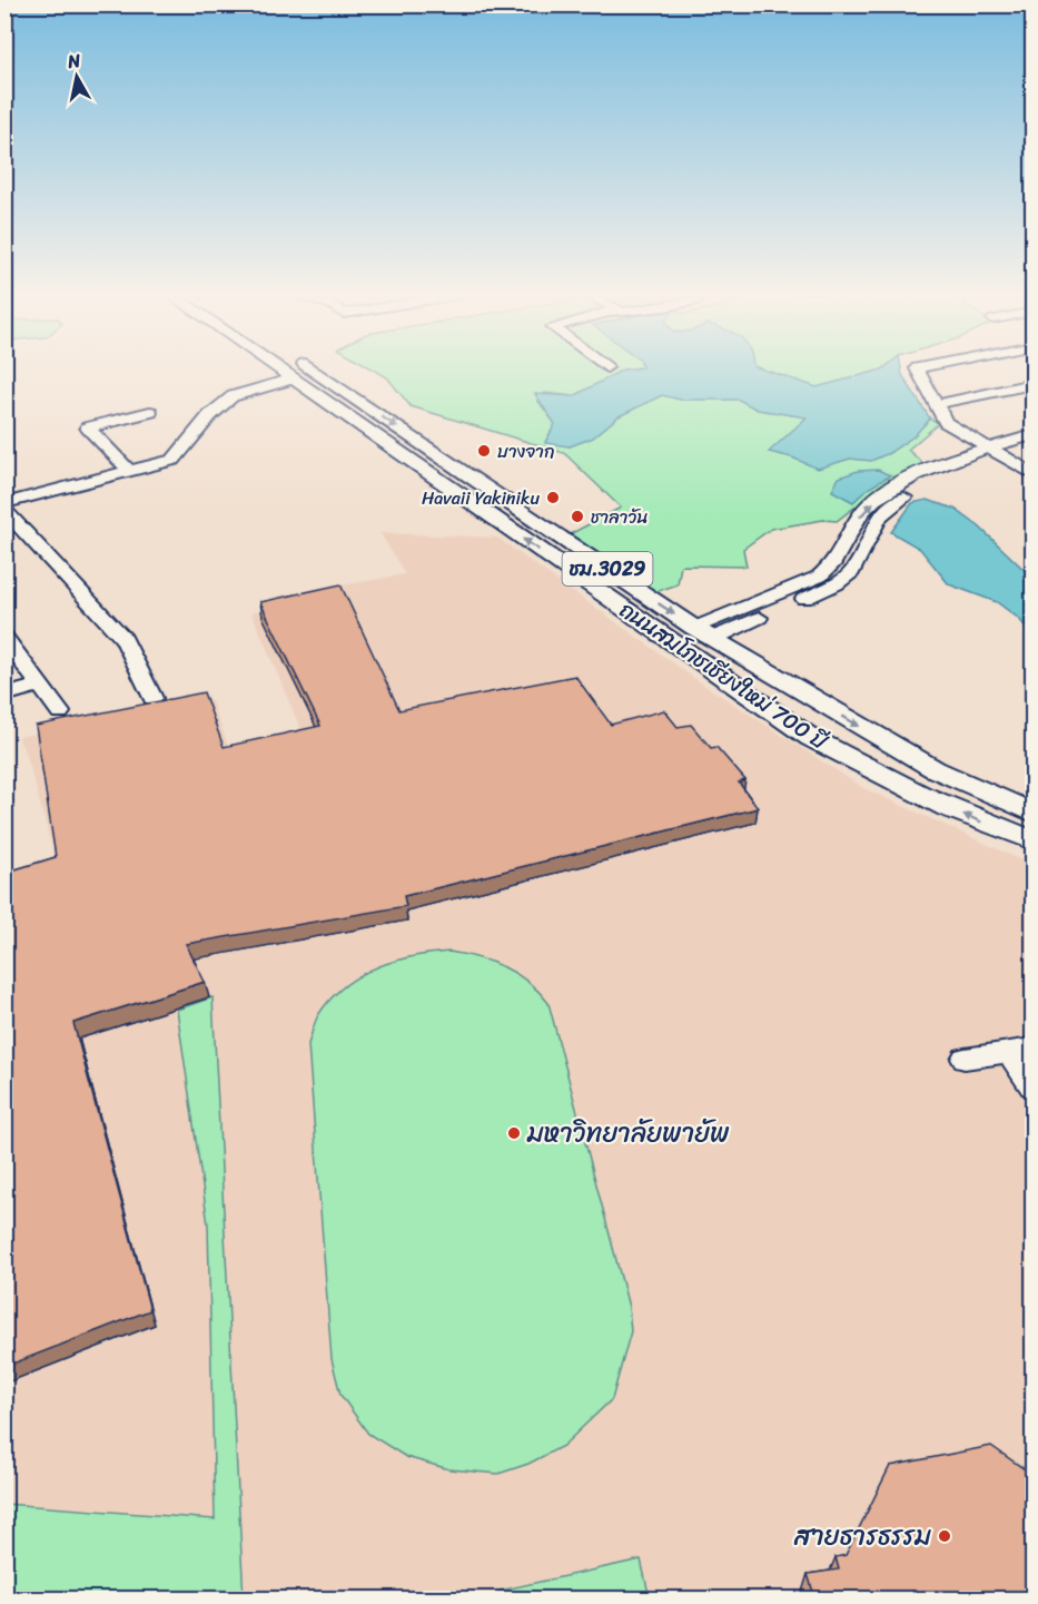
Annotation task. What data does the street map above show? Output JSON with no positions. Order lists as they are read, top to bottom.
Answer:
{
  "streets": {
    "main road": ["ชม.3029", "ถนนสมโภชเชียงใหม่ 700 ปี"]
  },
  "places": [
    "บางจาก",
    "Havaii Yakiniku",
    "ชาลาวัน",
    "มหาวิทยาลัยพายัพ",
    "สายธารธรรม"
  ],
  "north": "top"
}
